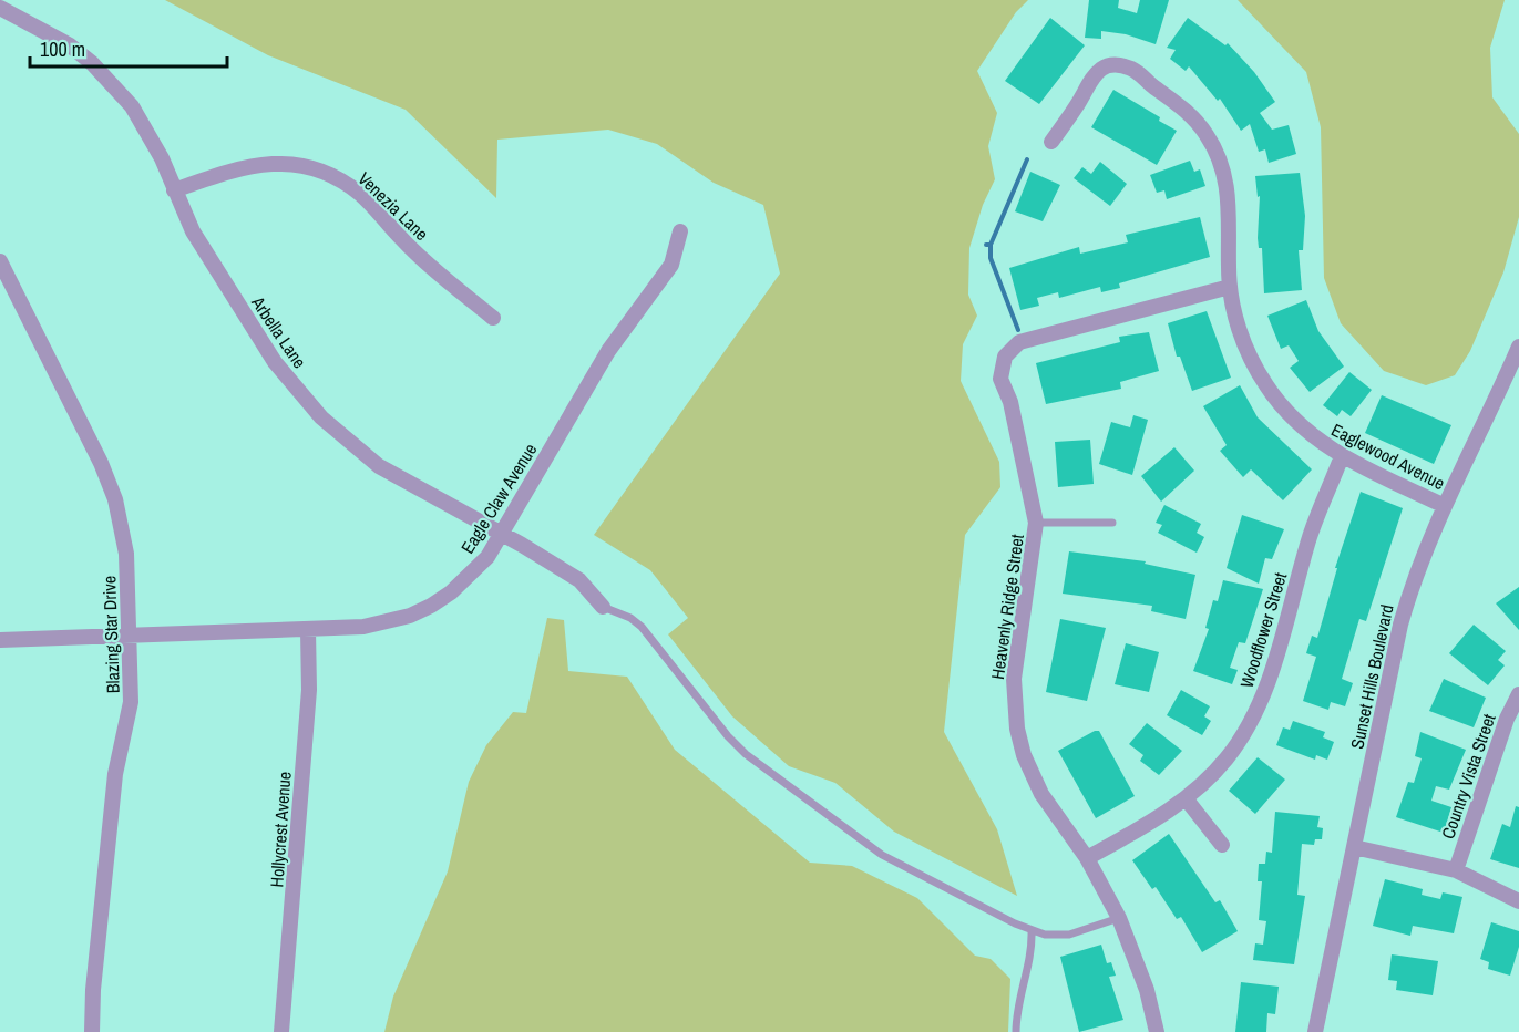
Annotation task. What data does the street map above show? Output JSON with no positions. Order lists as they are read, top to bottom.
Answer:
{
  "streets": {
    "street": [
      "Venezia Lane",
      "Arbella Lane",
      "Eaglewood Avenue",
      "Eagle Claw Avenue",
      "Heavenly Ridge Street",
      "Woodflower Street",
      "Blazing Star Drive",
      "Sunset Hills Boulevard",
      "Country Vista Street",
      "Hollycrest Avenue"
    ]
  },
  "crossings": [
    ["Venezia Lane", "Arbella Lane"],
    ["Arbella Lane", "Eagle Claw Avenue"],
    ["Eaglewood Avenue", "Heavenly Ridge Street"],
    ["Eaglewood Avenue", "Woodflower Street"],
    ["Eaglewood Avenue", "Sunset Hills Boulevard"],
    ["Eagle Claw Avenue", "Blazing Star Drive"],
    ["Eagle Claw Avenue", "Hollycrest Avenue"],
    ["Heavenly Ridge Street", "Woodflower Street"]
  ],
  "scale_bar": "100 m"
}
